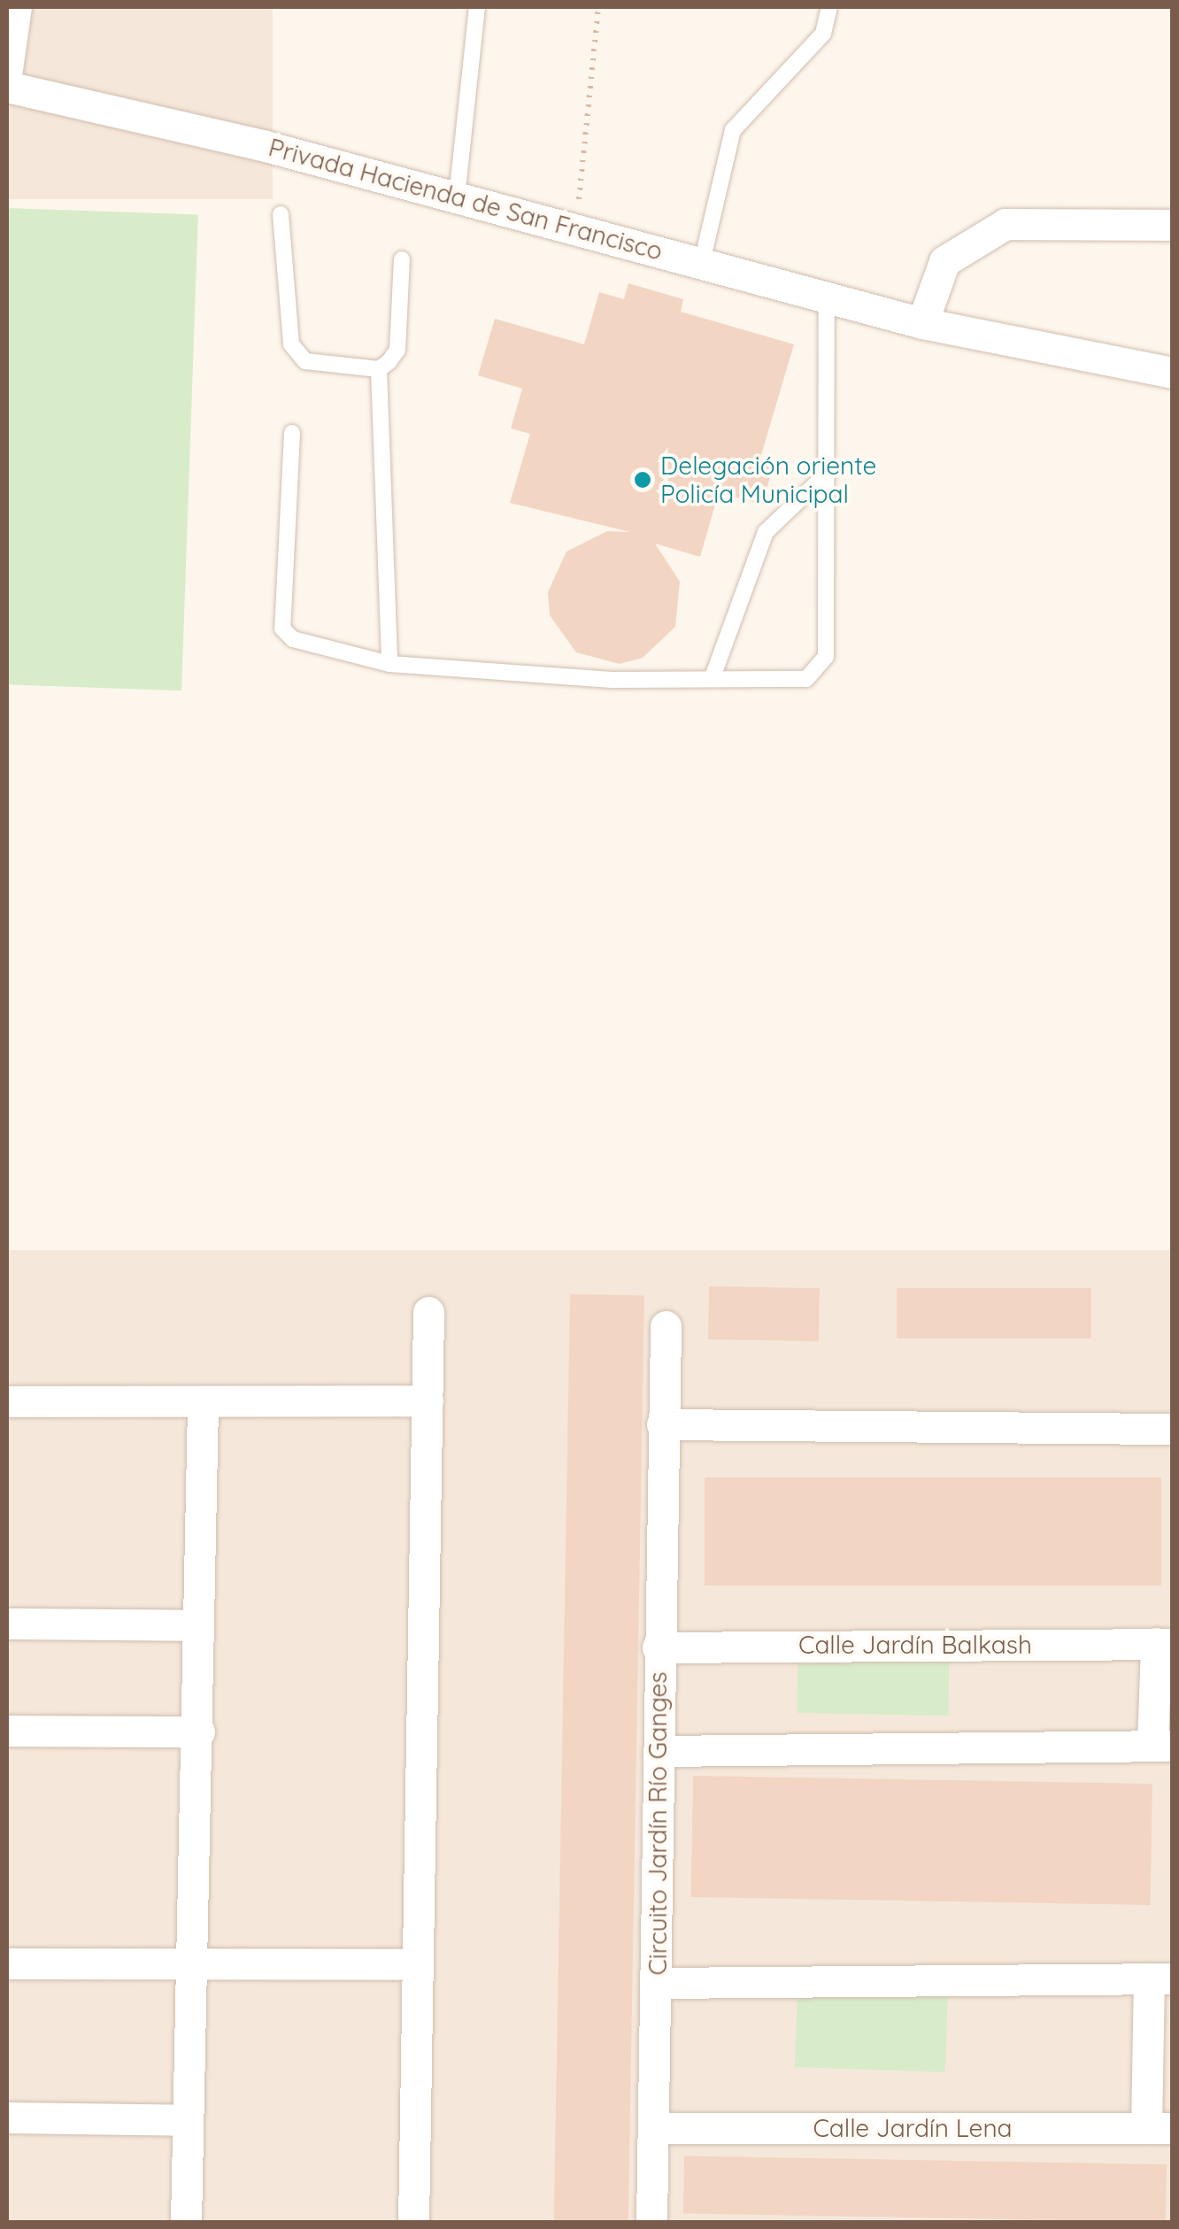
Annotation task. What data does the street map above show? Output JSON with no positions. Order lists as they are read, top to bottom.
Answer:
{
  "streets": {
    "street": [
      "Privada Hacienda de San Francisco",
      "Calle Jardín Balkash",
      "Circuito Jardín Río Ganges",
      "Calle Jardín Lena"
    ]
  },
  "crossings": [
    ["Calle Jardín Balkash", "Circuito Jardín Río Ganges"],
    ["Circuito Jardín Río Ganges", "Calle Jardín Lena"]
  ],
  "places": ["Delegación oriente Policía Municipal"]
}
